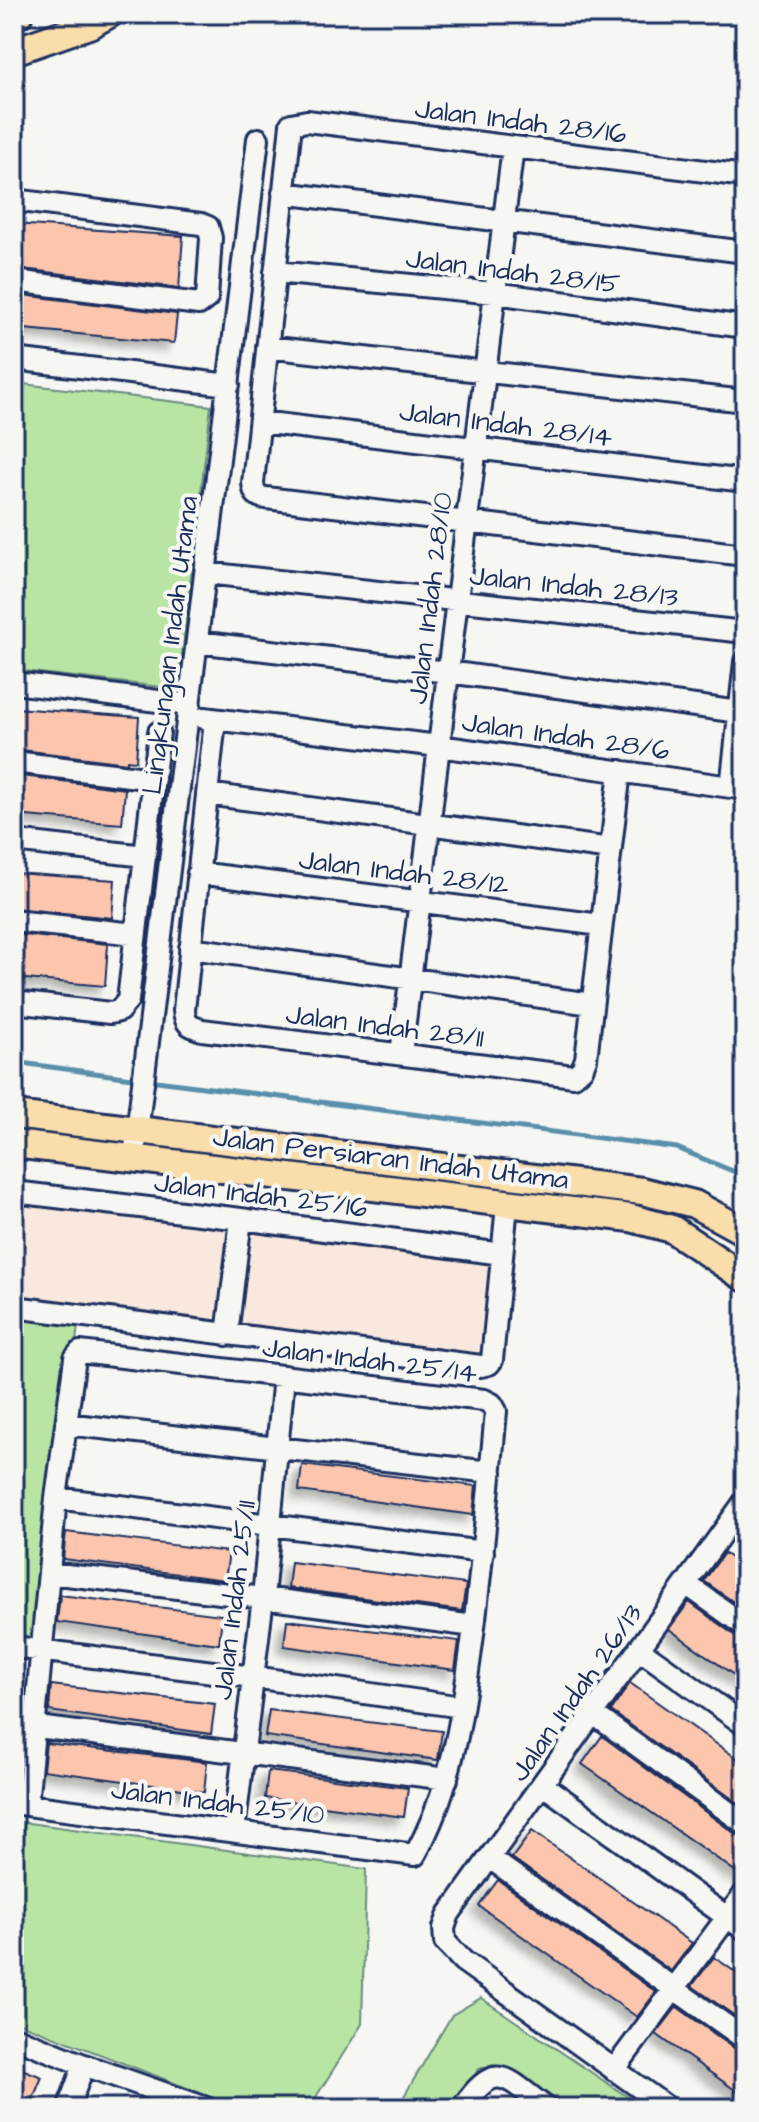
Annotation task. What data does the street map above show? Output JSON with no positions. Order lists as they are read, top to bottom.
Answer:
{
  "streets": {
    "main road": ["Jalan Persiaran Indah Utama"],
    "street": [
      "Jalan Indah 28/16",
      "Jalan Indah 28/15",
      "Jalan Indah 28/14",
      "Jalan Indah 28/13",
      "Jalan Indah 28/10",
      "Lingkungan Indah Utama",
      "Jalan Indah 28/6",
      "Jalan Indah 28/12",
      "Jalan Indah 28/11",
      "Jalan Indah 25/16",
      "Jalan Indah 25/14",
      "Jalan Indah 25/11",
      "Jalan Indah 26/13",
      "Jalan Indah 25/10"
    ]
  },
  "crossings": [
    ["Jalan Indah 28/16", "Jalan Indah 28/10"],
    ["Jalan Indah 28/15", "Jalan Indah 28/10"],
    ["Jalan Indah 28/14", "Jalan Indah 28/10"],
    ["Jalan Indah 28/13", "Jalan Indah 28/10"],
    ["Jalan Indah 28/13", "Lingkungan Indah Utama"],
    ["Jalan Indah 28/10", "Jalan Indah 28/6"],
    ["Jalan Indah 28/10", "Jalan Indah 28/12"],
    ["Jalan Indah 28/10", "Jalan Indah 28/11"],
    ["Lingkungan Indah Utama", "Jalan Indah 28/6"],
    ["Lingkungan Indah Utama", "Jalan Persiaran Indah Utama"],
    ["Jalan Indah 25/14", "Jalan Indah 25/11"],
    ["Jalan Indah 25/14", "Jalan Indah 25/10"],
    ["Jalan Indah 25/11", "Jalan Indah 25/10"]
  ]
}
